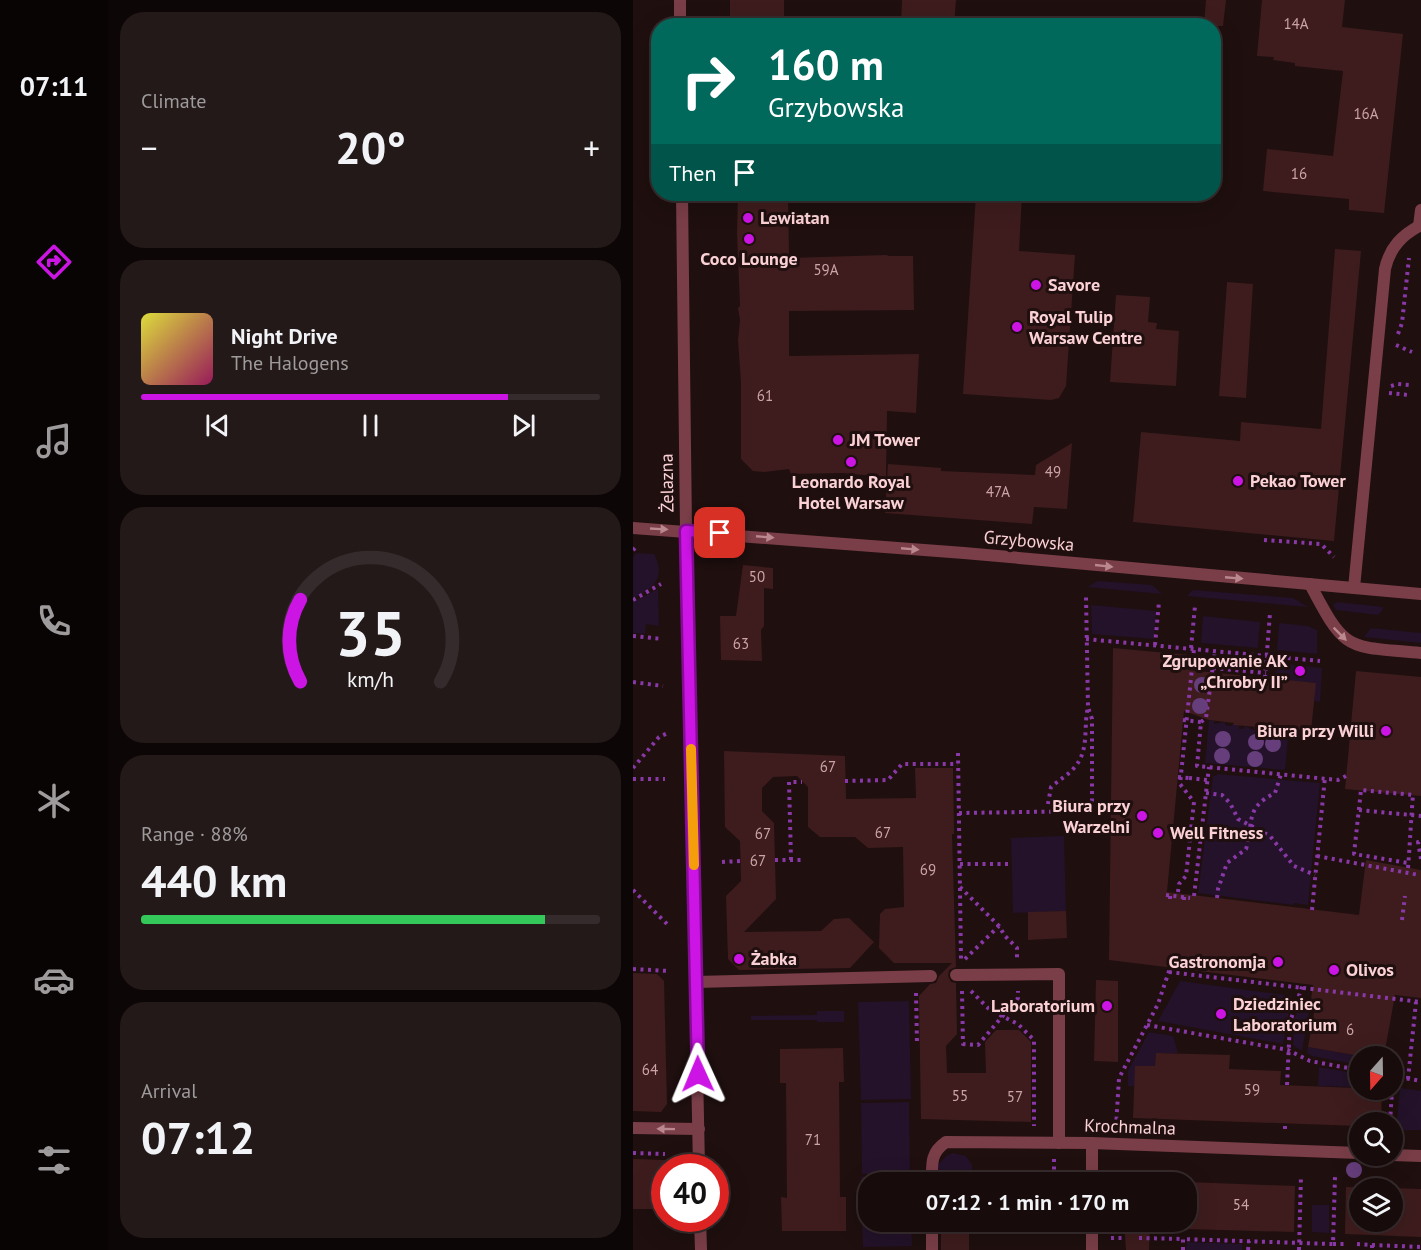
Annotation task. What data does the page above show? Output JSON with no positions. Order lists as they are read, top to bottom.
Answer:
{
  "streets": {
    "street": ["Żelazna", "Grzybowska", "Krochmalna"]
  },
  "crossings": [
    ["Żelazna", "Grzybowska"]
  ],
  "one_way": ["Grzybowska"],
  "places": [
    "Lewiatan",
    "Coco Lounge",
    "Savore",
    "Royal Tulip Warsaw Centre",
    "JM Tower",
    "Leonardo Royal Hotel Warsaw",
    "Pekao Tower",
    "Zgrupowanie AK „Chrobry II”",
    "Biura przy Willi",
    "Biura przy Warzelni",
    "Well Fitness",
    "Żabka",
    "Gastronomja",
    "Olivos",
    "Laboratorium",
    "Dziedziniec Laboratorium"
  ],
  "house_numbers": [
    "14A",
    "16A",
    "16",
    "59A",
    "61",
    "49",
    "47A",
    "50",
    "63",
    "67",
    "67",
    "67",
    "67",
    "69",
    "6",
    "64",
    "59",
    "55",
    "57",
    "71",
    "54"
  ],
  "north": "bottom",
  "page": {
    "tabs": "07:11",
    "tile": [
      "Climate",
      ["Range · 88%", "440 km"],
      ["Arrival", "07:12"]
    ],
    "turn": ["160 m", "Grzybowska"],
    "heat": ["−", "20°", "+"],
    "then": "Then",
    "song": ["Night Drive", "The Halogens"],
    "limit": "40",
    "trip": "07:12 · 1 min · 170 m",
    "gauge": ["35", "km/h"]
  }
}
